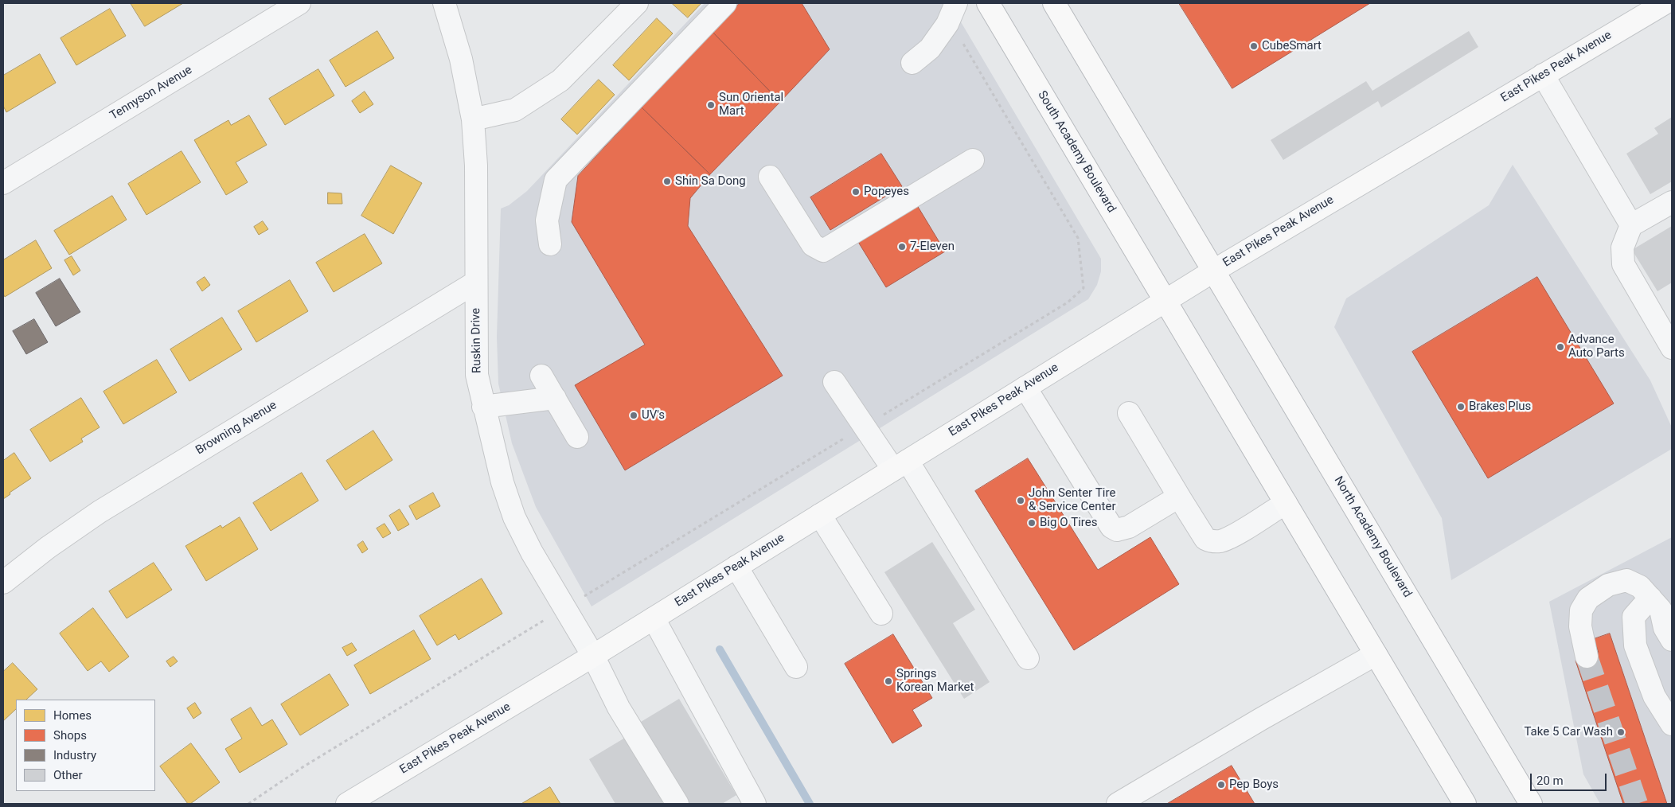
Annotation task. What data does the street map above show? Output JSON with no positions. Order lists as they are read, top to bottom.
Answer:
{
  "streets": {
    "main road": ["East Pikes Peak Avenue", "South Academy Boulevard", "North Academy Boulevard"],
    "street": ["Tennyson Avenue", "Ruskin Drive", "Browning Avenue"]
  },
  "crossings": [
    ["East Pikes Peak Avenue", "South Academy Boulevard"],
    ["East Pikes Peak Avenue", "Ruskin Drive"],
    ["East Pikes Peak Avenue", "North Academy Boulevard"],
    ["Ruskin Drive", "Browning Avenue"]
  ],
  "places": [
    "CubeSmart",
    "Sun Oriental Mart",
    "Shin Sa Dong",
    "Popeyes",
    "7-Eleven",
    "Advance Auto Parts",
    "Brakes Plus",
    "UV's",
    "John Senter Tire & Service Center",
    "Big O Tires",
    "Springs Korean Market",
    "Take 5 Car Wash",
    "Pep Boys"
  ],
  "legend": [
    "Homes",
    "Shops",
    "Industry",
    "Other"
  ],
  "scale_bar": "20 m"
}
